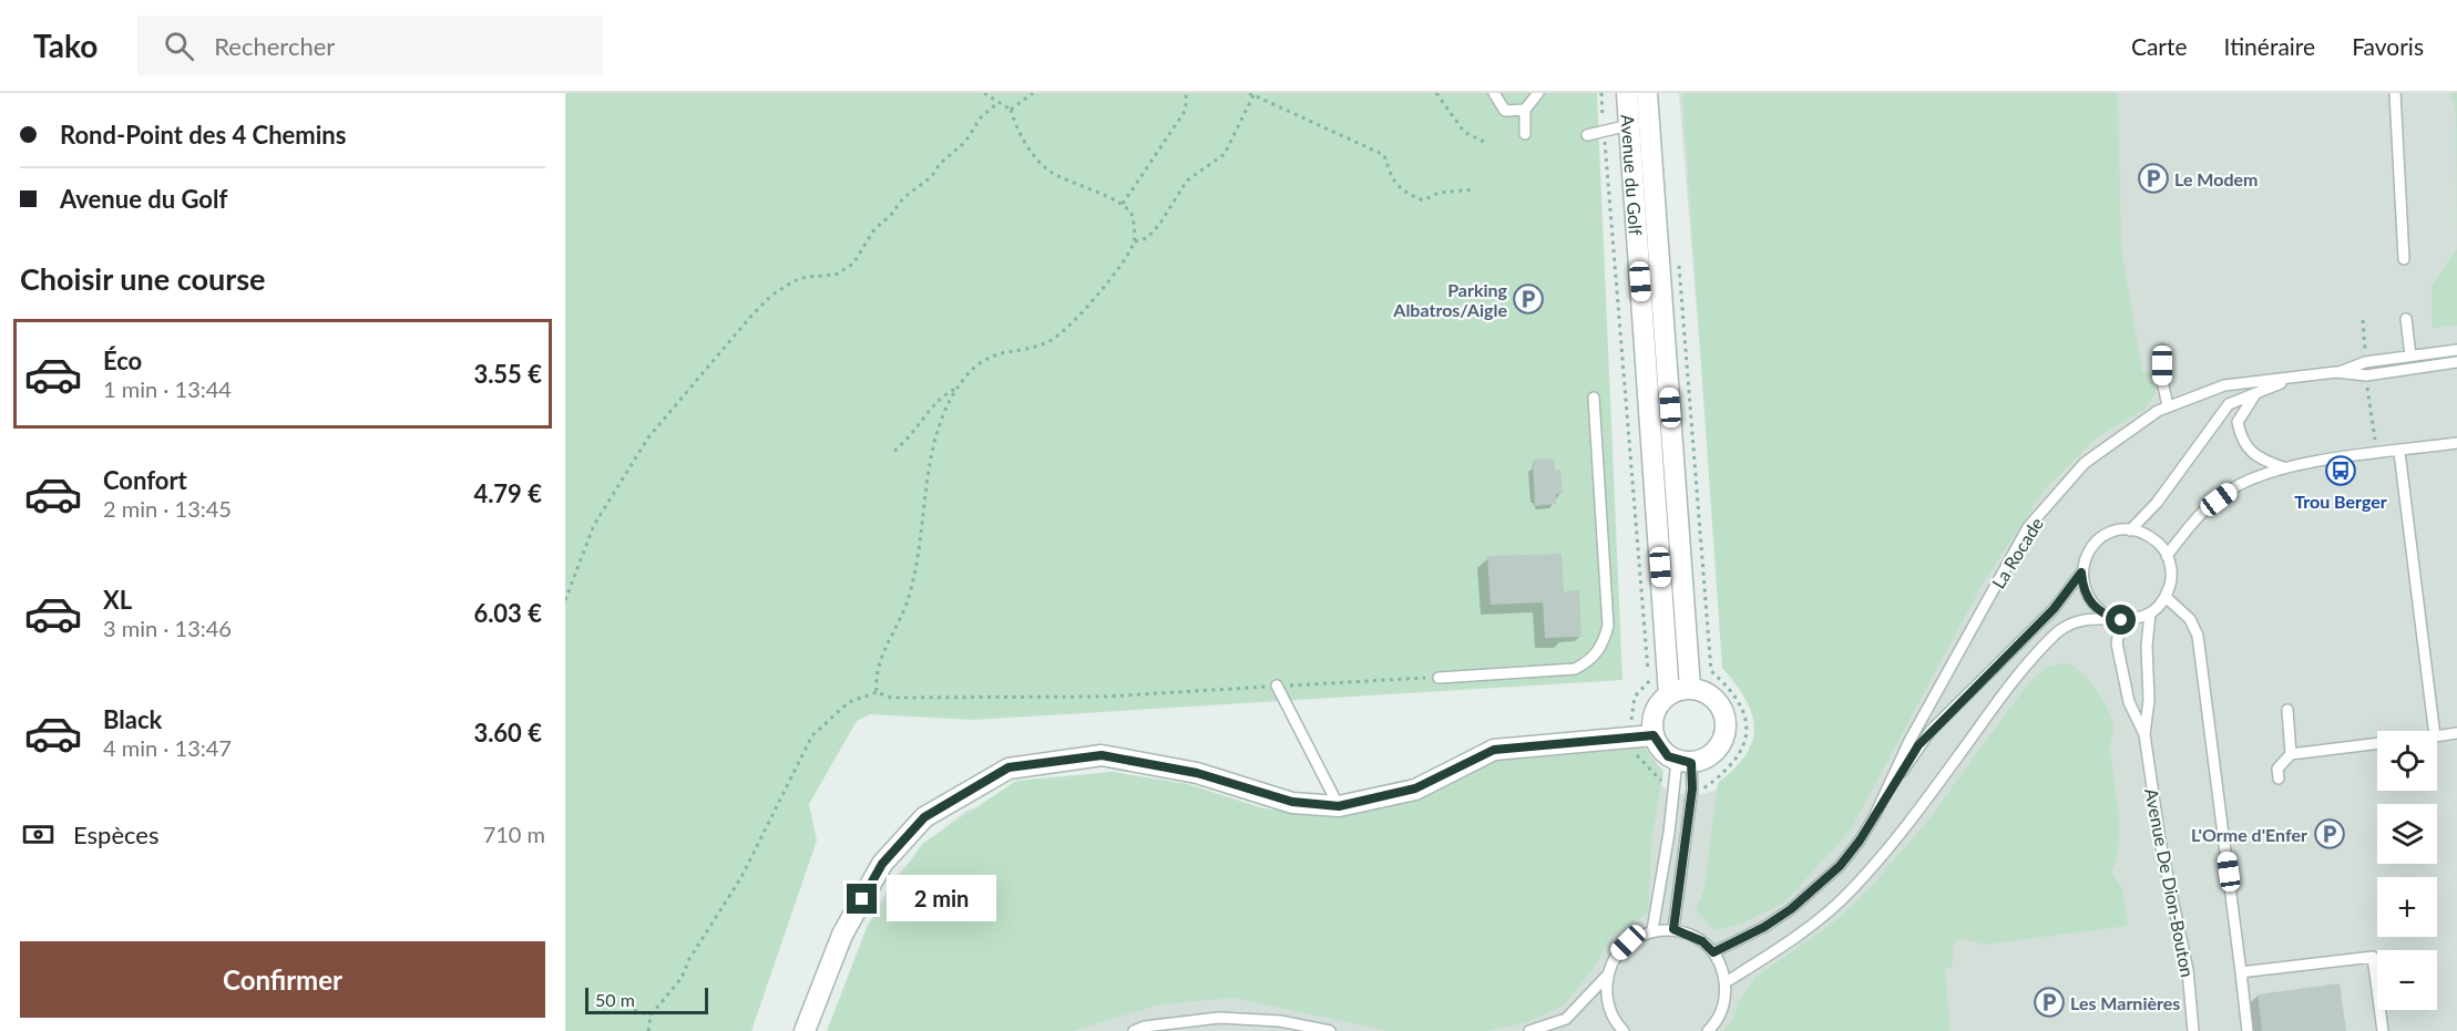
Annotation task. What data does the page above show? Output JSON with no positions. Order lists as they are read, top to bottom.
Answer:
{
  "streets": {
    "street": ["Avenue du Golf"],
    "lane": ["La Rocade", "Avenue De Dion-Bouton"]
  },
  "crossings": [
    ["La Rocade", "Avenue De Dion-Bouton"]
  ],
  "places": {
    "parking": [
      "Le Modem",
      "Parking Albatros/Aigle",
      "L'Orme d'Enfer",
      "Les Marnières"
    ],
    "bus stop": ["Trou Berger"]
  },
  "scale_bar": "50 m",
  "page": {
    "header": "Tako",
    "search": "Rechercher",
    "nav": ["Carte", "Itinéraire", "Favoris"],
    "banner": ["Rond-Point des 4 Chemins", "Avenue du Golf"],
    "heading": "Choisir une course",
    "list": [
      {
        "name": "Éco",
        "note": "1 min · 13:44",
        "value": "3.55 €"
      },
      {
        "name": "Confort",
        "note": "2 min · 13:45",
        "value": "4.79 €"
      },
      {
        "name": "XL",
        "note": "3 min · 13:46",
        "value": "6.03 €"
      },
      {
        "name": "Black",
        "note": "4 min · 13:47",
        "value": "3.60 €"
      }
    ],
    "map_buttons": ["+", "−"],
    "pay": ["Espèces", "710 m"],
    "bubble": "2 min",
    "buttons": "Confirmer",
    "scale": "50 m"
  }
}
